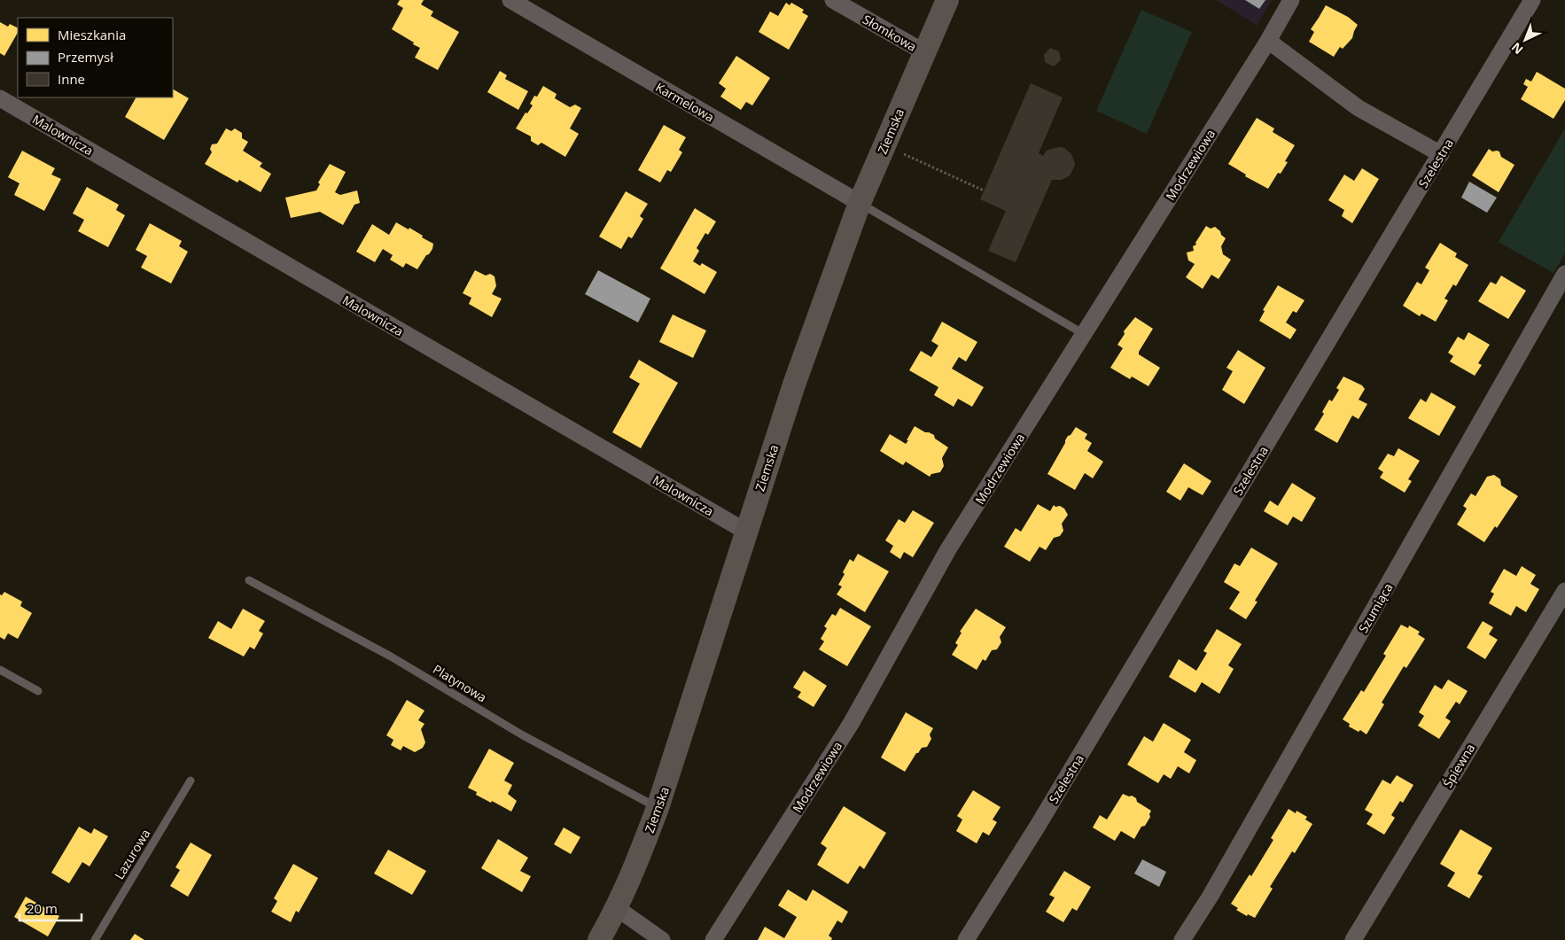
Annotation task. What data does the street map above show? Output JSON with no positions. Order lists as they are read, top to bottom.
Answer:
{
  "streets": {
    "street": [
      "Słomkowa",
      "Karmelowa",
      "Ziemska",
      "Malownicza",
      "Szelestna",
      "Modrzewiowa",
      "Szumiąca",
      "Śpiewna"
    ],
    "lane": ["Platynowa", "Lazurowa"]
  },
  "crossings": [
    ["Słomkowa", "Ziemska"],
    ["Karmelowa", "Ziemska"],
    ["Ziemska", "Malownicza"],
    ["Ziemska", "Platynowa"]
  ],
  "legend": ["Mieszkania", "Przemysł", "Inne"],
  "scale_bar": "20 m",
  "north": "bottom left"
}
